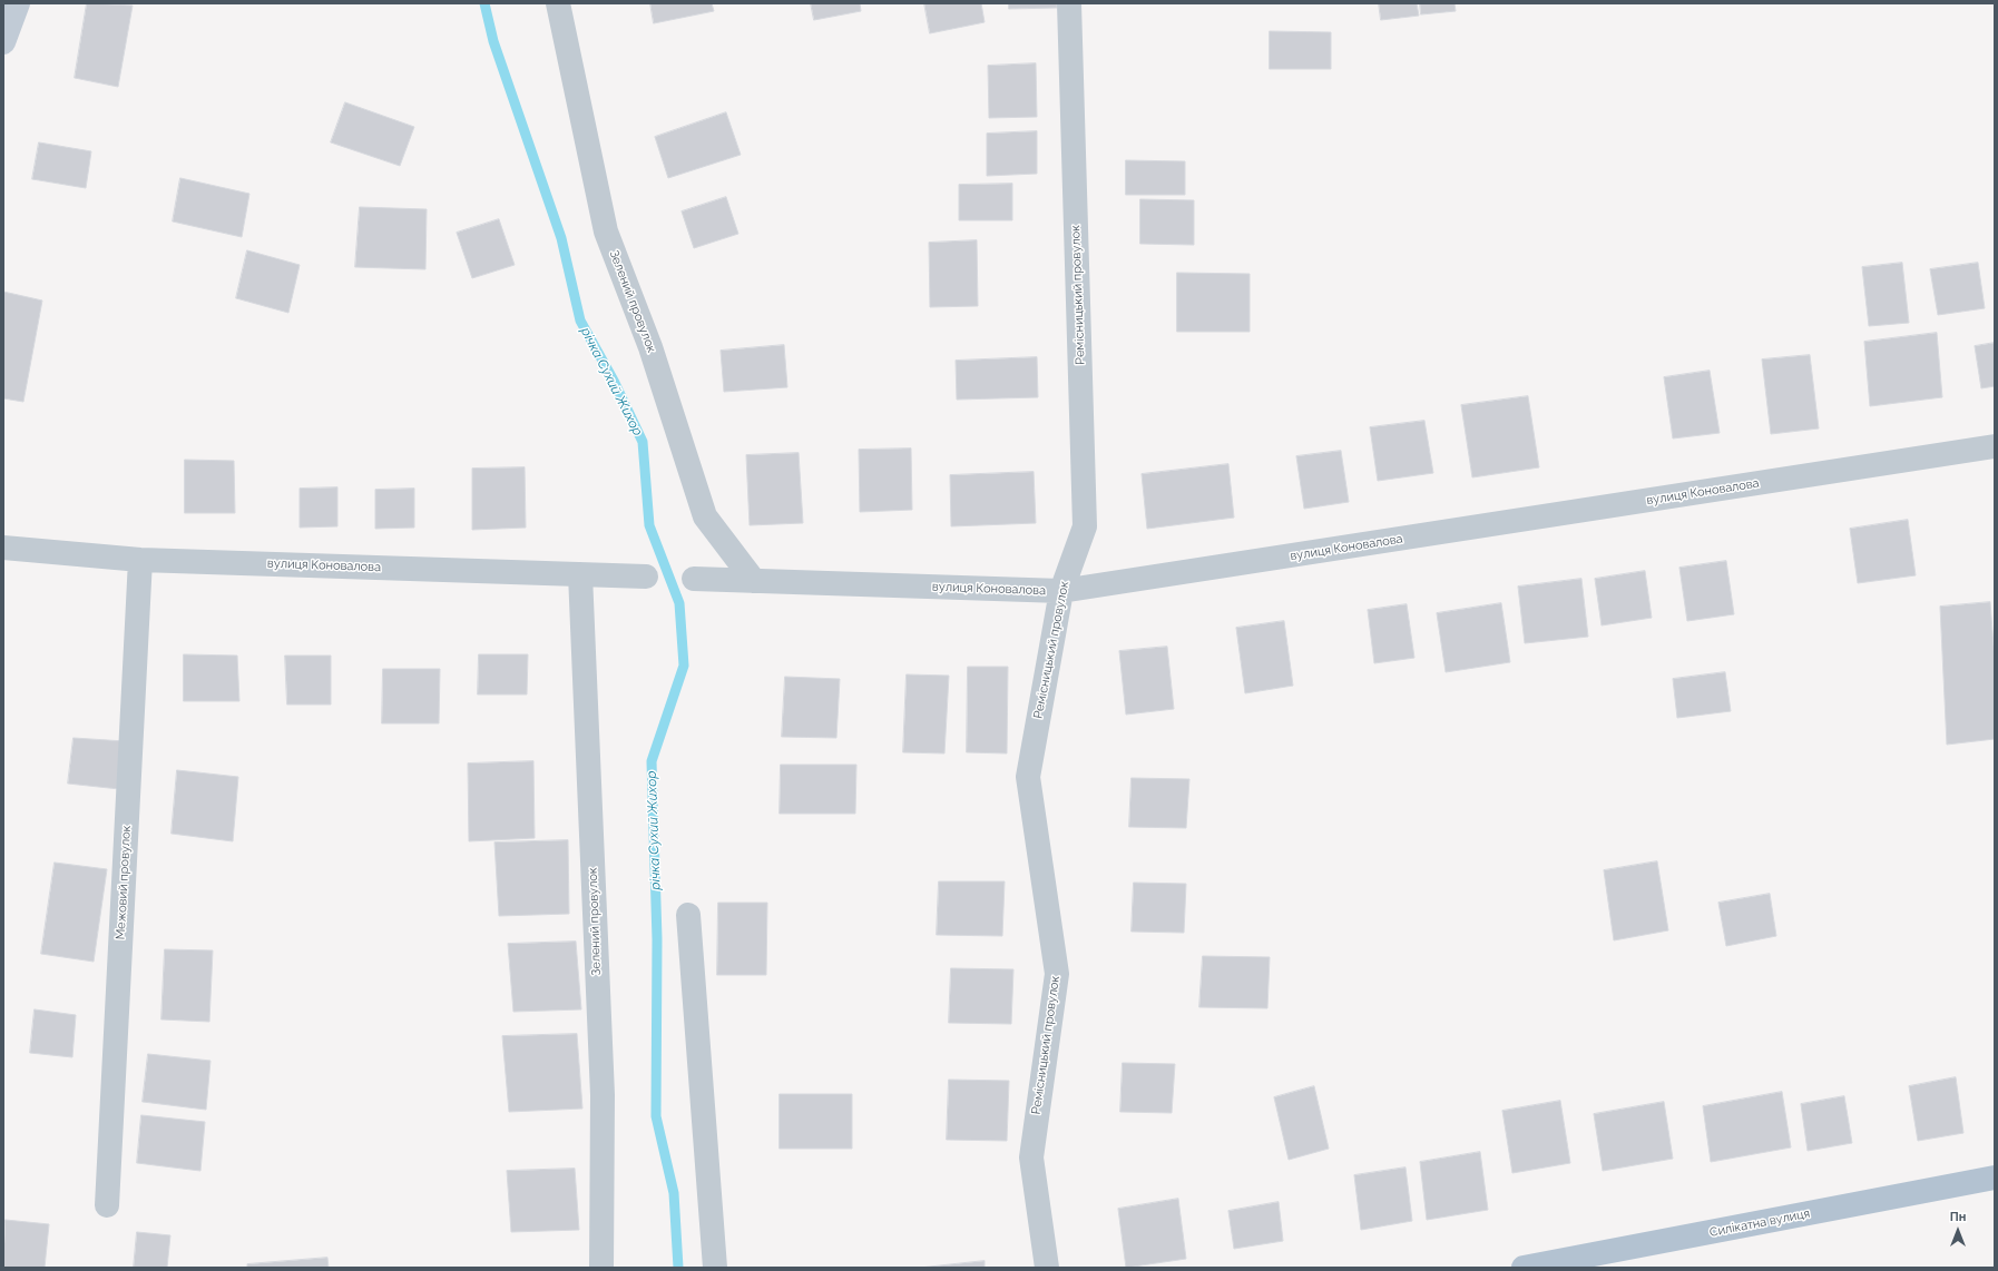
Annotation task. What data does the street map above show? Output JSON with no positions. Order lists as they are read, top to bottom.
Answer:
{
  "streets": {
    "main road": ["Силікатна вулиця"],
    "street": [
      "Ремісницький провулок",
      "Зелений провулок",
      "вулиця Коновалова",
      "Межовий провулок"
    ]
  },
  "crossings": [
    ["Ремісницький провулок", "вулиця Коновалова"],
    ["Зелений провулок", "вулиця Коновалова"],
    ["вулиця Коновалова", "Межовий провулок"]
  ],
  "water": ["річка Сухий Жихор"],
  "north": "top"
}
